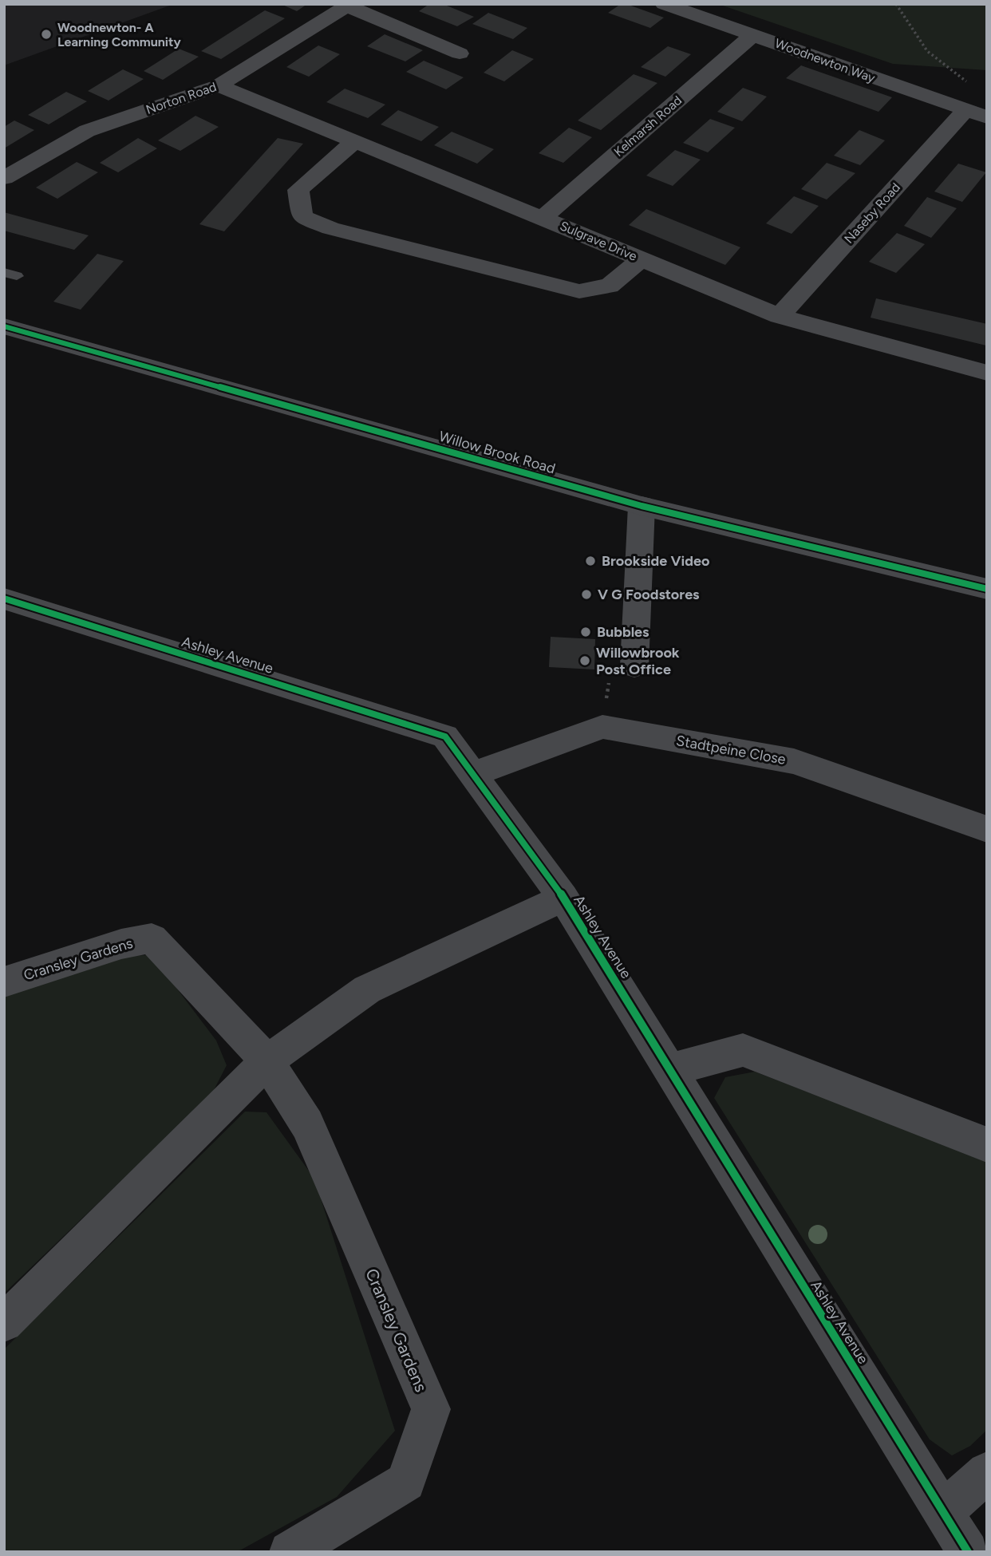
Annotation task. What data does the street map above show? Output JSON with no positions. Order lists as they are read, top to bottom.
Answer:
{
  "streets": {
    "street": [
      "Woodnewton Way",
      "Norton Road",
      "Kelmarsh Road",
      "Naseby Road",
      "Sulgrave Drive",
      "Willow Brook Road",
      "Ashley Avenue",
      "Stadtpeine Close",
      "Cransley Gardens"
    ]
  },
  "crossings": [
    ["Woodnewton Way", "Kelmarsh Road"],
    ["Woodnewton Way", "Naseby Road"],
    ["Norton Road", "Sulgrave Drive"],
    ["Kelmarsh Road", "Sulgrave Drive"],
    ["Naseby Road", "Sulgrave Drive"]
  ],
  "places": [
    "Woodnewton- A Learning Community",
    "Brookside Video",
    "V G Foodstores",
    "Bubbles",
    "Willowbrook Post Office"
  ]
}
